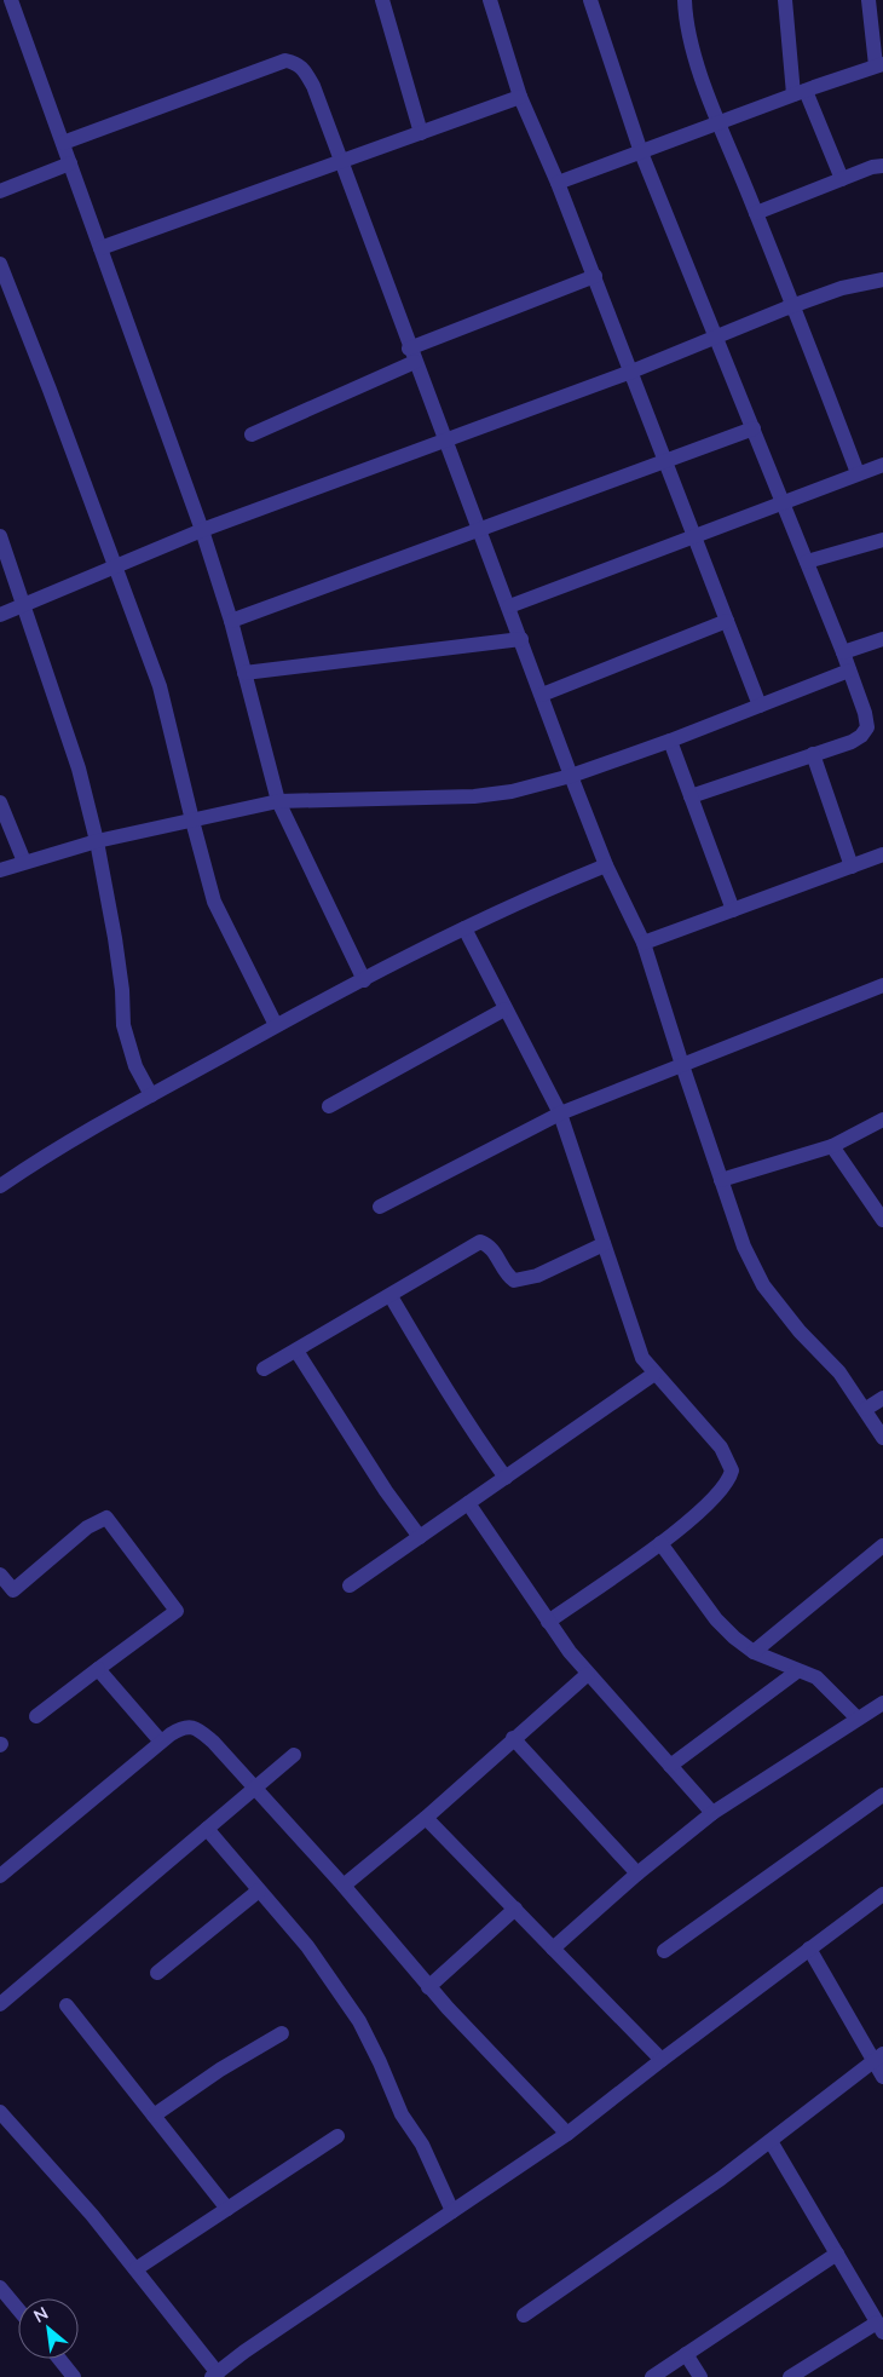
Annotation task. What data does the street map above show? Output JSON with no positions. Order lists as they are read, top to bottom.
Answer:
{
  "north": "top left"
}
